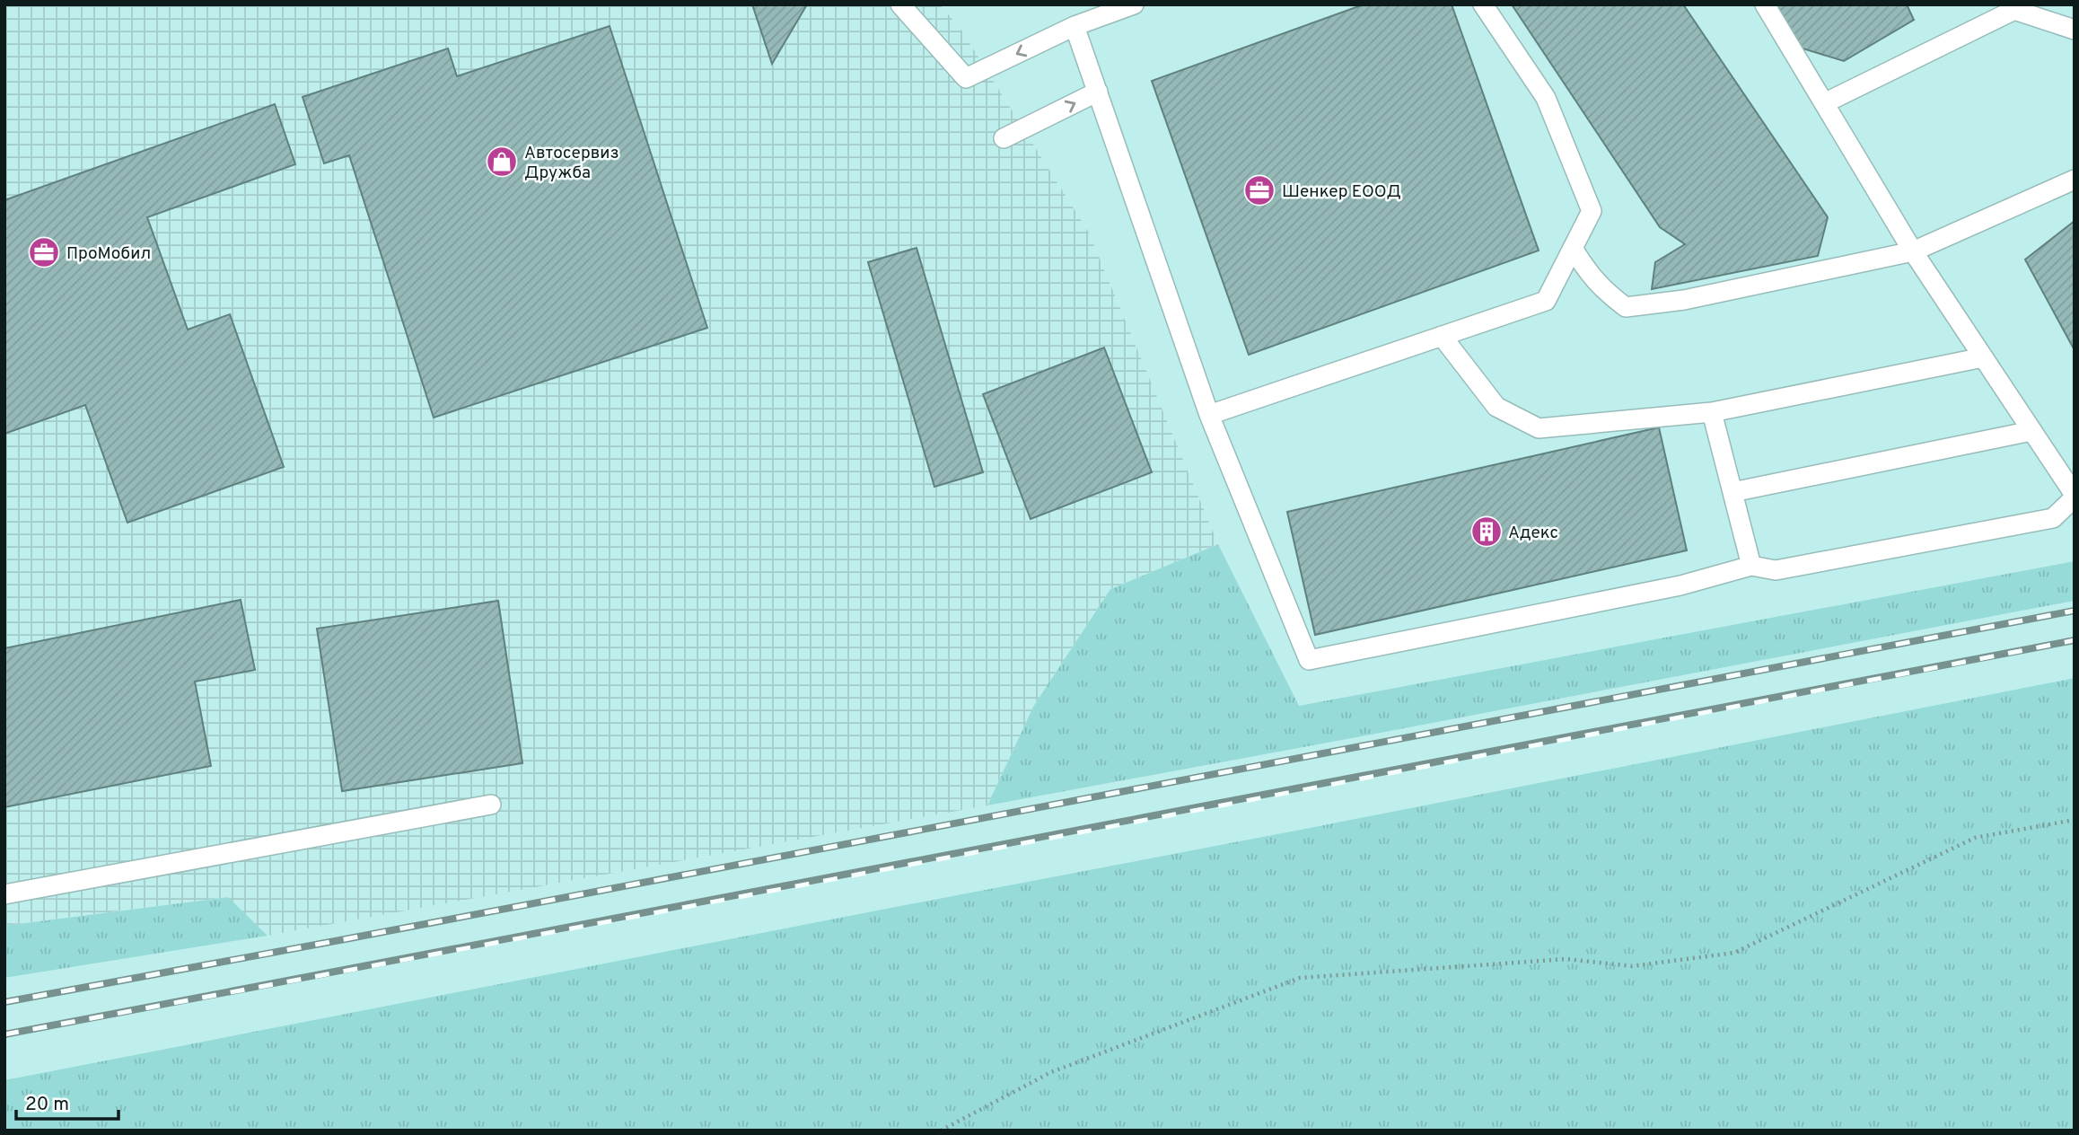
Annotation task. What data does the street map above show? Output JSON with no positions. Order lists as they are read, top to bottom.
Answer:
{
  "places": {
    "shop": ["Автосервиз Дружба"],
    "office": ["Шенкер ЕООД", "ПроМобил"],
    "building": ["Адекс"]
  },
  "scale_bar": "20 m"
}
